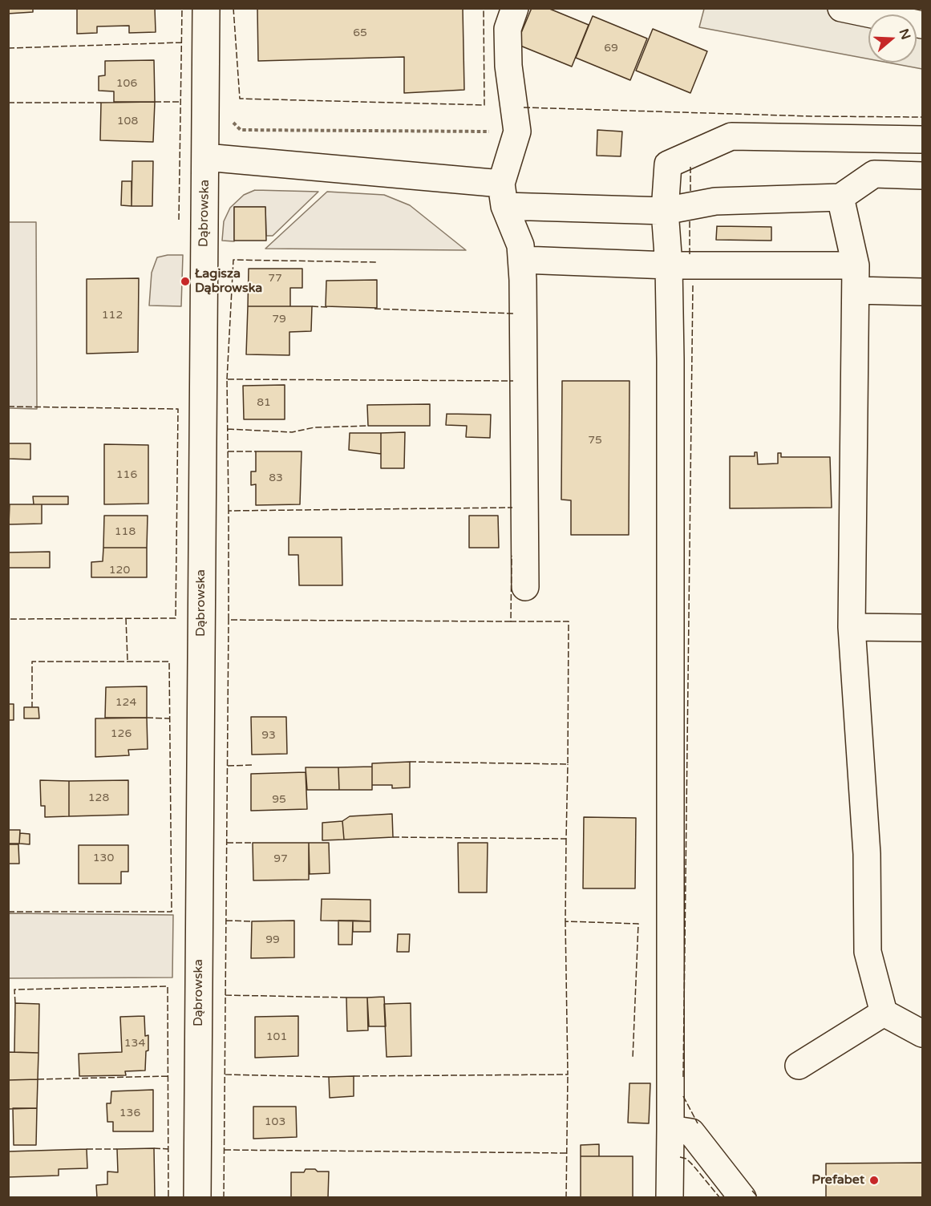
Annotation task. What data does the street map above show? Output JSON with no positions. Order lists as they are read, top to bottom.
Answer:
{
  "streets": {
    "street": ["Dąbrowska"]
  },
  "places": ["Łagisza Dąbrowska", "Prefabet"],
  "house_numbers": [
    "65",
    "69",
    "106",
    "108",
    "77",
    "112",
    "79",
    "81",
    "75",
    "116",
    "83",
    "118",
    "120",
    "124",
    "126",
    "93",
    "128",
    "95",
    "130",
    "97",
    "99",
    "101",
    "134",
    "136",
    "103"
  ],
  "north": "right"
}
